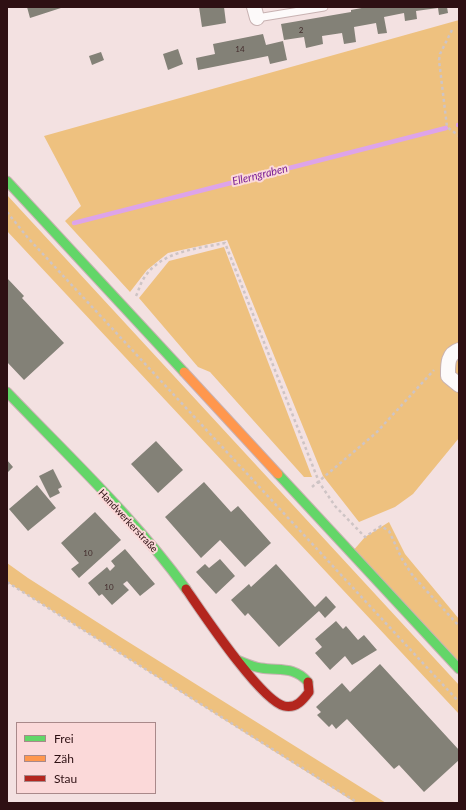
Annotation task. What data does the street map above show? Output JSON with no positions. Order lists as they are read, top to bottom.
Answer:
{
  "streets": {
    "main road": ["Handwerkerstraße"]
  },
  "water": ["Ellerngraben"],
  "house_numbers": [
    "2",
    "14",
    "10",
    "10"
  ],
  "legend": ["Frei", "Zäh", "Stau"]
}
